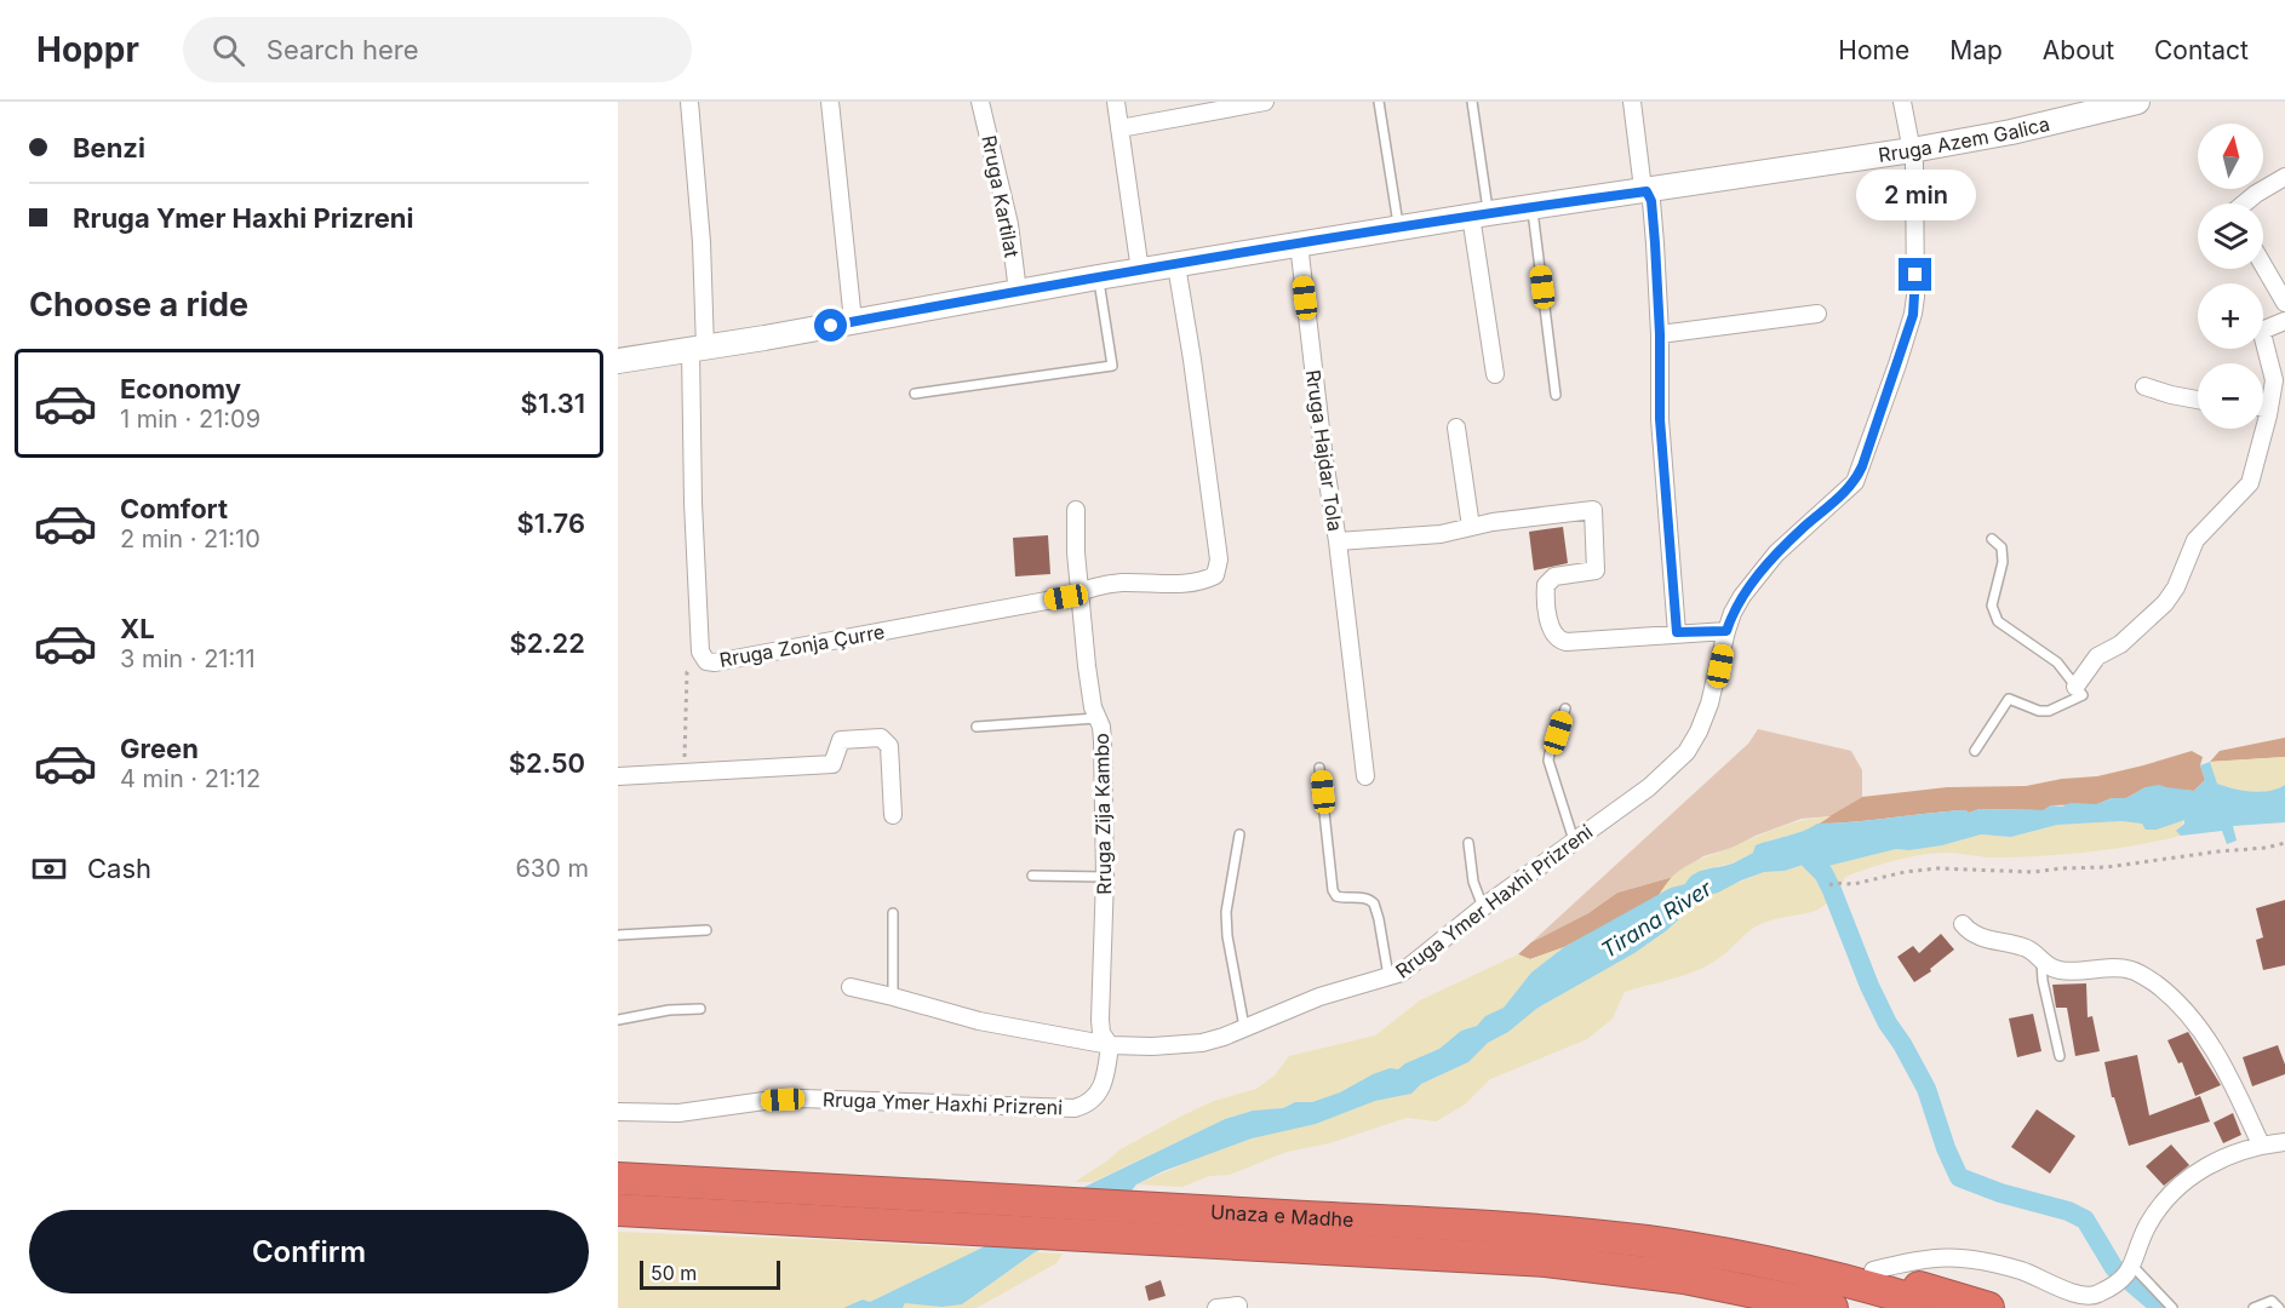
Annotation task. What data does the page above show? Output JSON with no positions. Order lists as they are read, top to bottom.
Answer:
{
  "streets": {
    "highway": ["Unaza e Madhe"],
    "main road": ["Rruga Azem Galica"],
    "street": [
      "Rruga Kartilat",
      "Rruga Hajdar Tola",
      "Rruga Zonja Çurre",
      "Rruga Zija Kambo",
      "Rruga Ymer Haxhi Prizreni"
    ]
  },
  "crossings": [
    ["Rruga Azem Galica", "Rruga Kartilat"],
    ["Rruga Azem Galica", "Rruga Hajdar Tola"],
    ["Rruga Azem Galica", "Rruga Zonja Çurre"],
    ["Rruga Azem Galica", "Rruga Ymer Haxhi Prizreni"],
    ["Rruga Zonja Çurre", "Rruga Zija Kambo"],
    ["Rruga Zija Kambo", "Rruga Ymer Haxhi Prizreni"]
  ],
  "water": ["Tirana River"],
  "scale_bar": "50 m",
  "north": "top",
  "page": {
    "header": "Hoppr",
    "search": "Search here",
    "nav": [
      "Home",
      "Map",
      "About",
      "Contact"
    ],
    "banner": ["Benzi", "Rruga Ymer Haxhi Prizreni"],
    "map_buttons": ["+", "−"],
    "bubble": "2 min",
    "heading": "Choose a ride",
    "list": [
      {
        "name": "Economy",
        "note": "1 min · 21:09",
        "value": "$1.31"
      },
      {
        "name": "Comfort",
        "note": "2 min · 21:10",
        "value": "$1.76"
      },
      {
        "name": "XL",
        "note": "3 min · 21:11",
        "value": "$2.22"
      },
      {
        "name": "Green",
        "note": "4 min · 21:12",
        "value": "$2.50"
      }
    ],
    "pay": ["Cash", "630 m"],
    "buttons": "Confirm",
    "scale": "50 m"
  }
}
